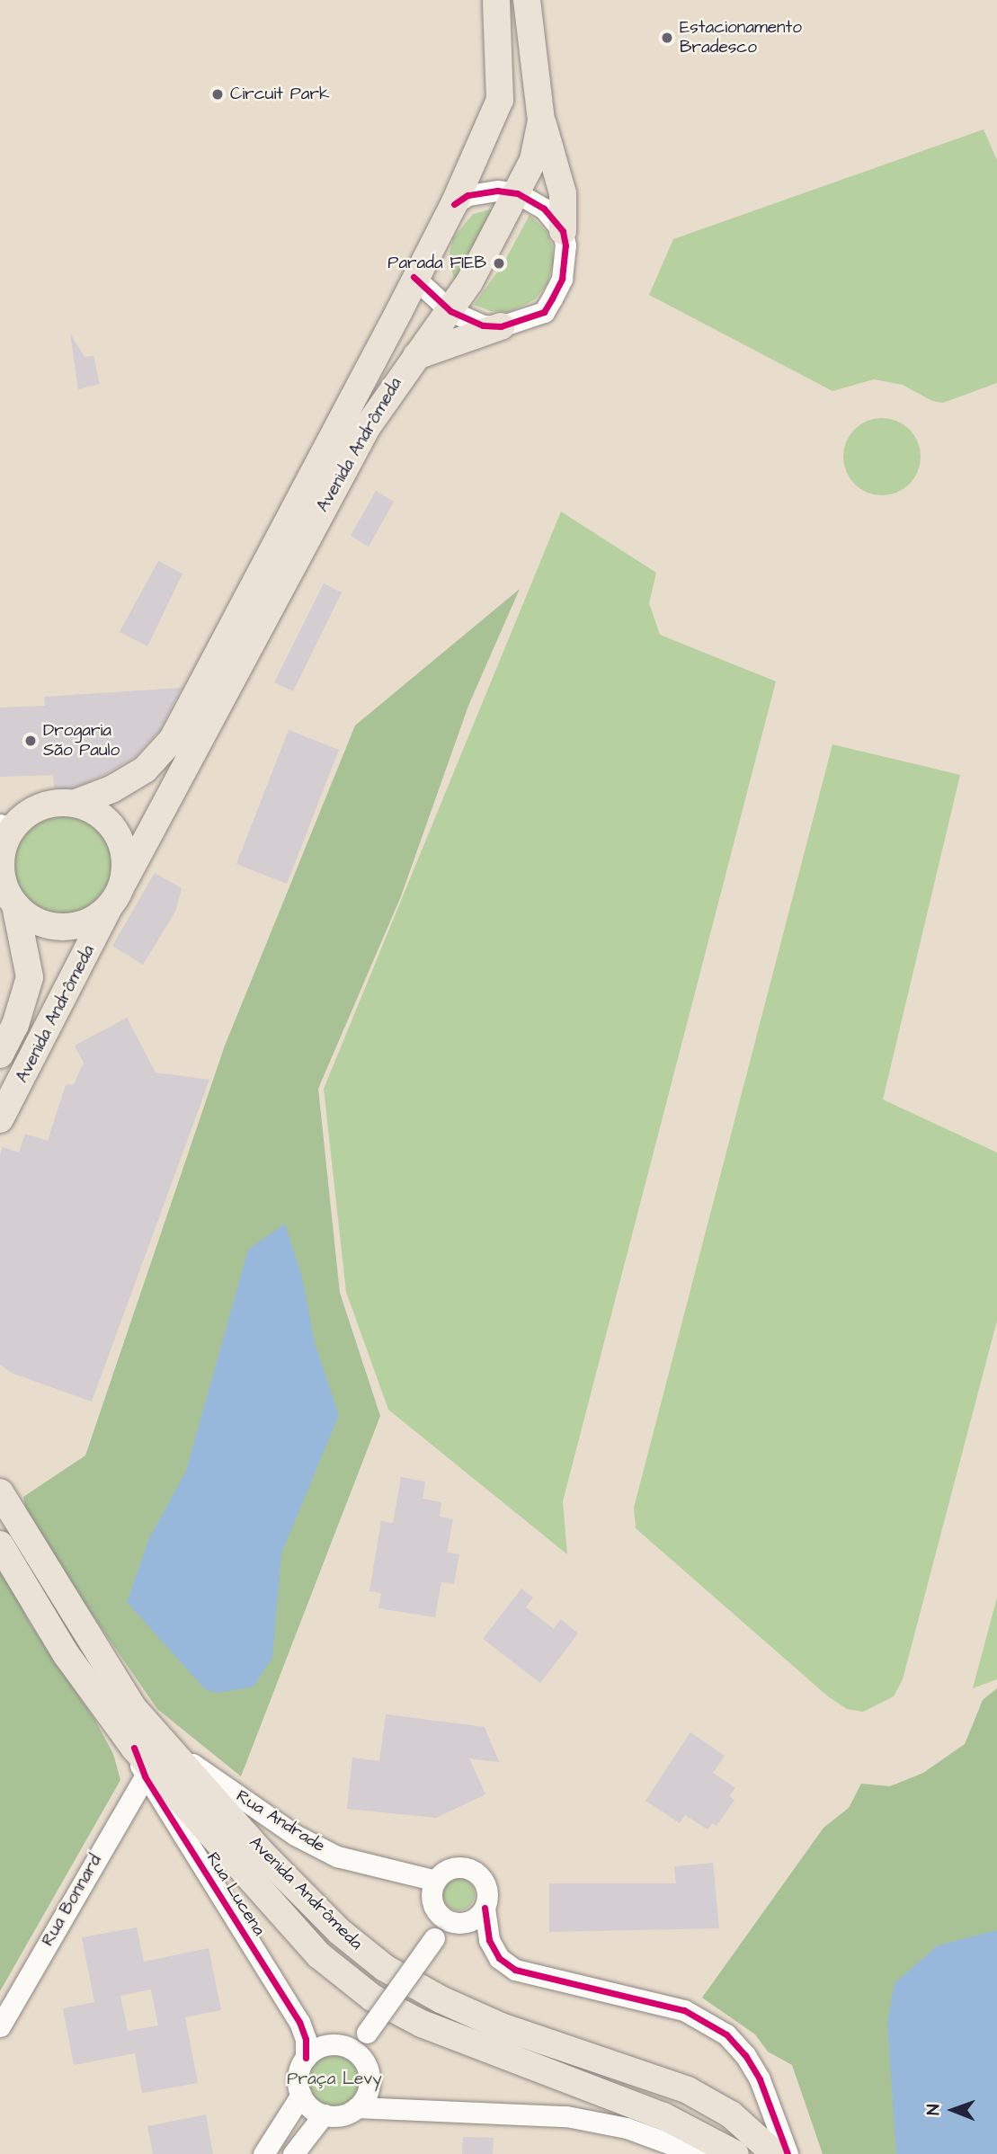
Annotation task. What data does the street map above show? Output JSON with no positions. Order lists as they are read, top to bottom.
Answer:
{
  "streets": {
    "main road": ["Avenida Andrômeda"],
    "street": ["Rua Andrade", "Rua Lucena", "Rua Bonnard"]
  },
  "crossings": [
    ["Avenida Andrômeda", "Rua Andrade"],
    ["Avenida Andrômeda", "Rua Lucena"],
    ["Rua Lucena", "Rua Bonnard"]
  ],
  "parks": ["Praça Levy"],
  "places": [
    "Estacionamento Bradesco",
    "Circuit Park",
    "Parada FIEB",
    "Drogaria São Paulo"
  ],
  "north": "left"
}
